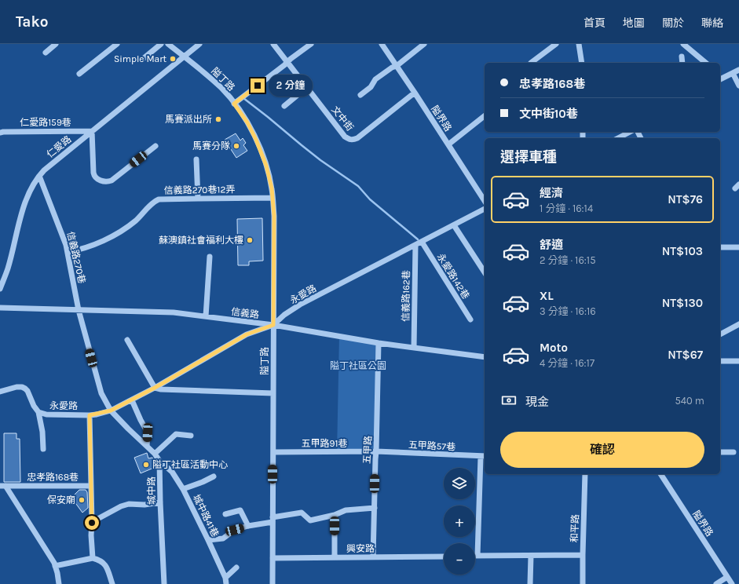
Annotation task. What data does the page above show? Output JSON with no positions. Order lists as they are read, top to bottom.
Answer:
{
  "streets": {
    "street": [
      "隘丁路",
      "文中街",
      "隘界路",
      "仁愛路159巷",
      "仁愛路",
      "信義路270巷12弄",
      "信義路270巷",
      "永愛路142巷",
      "永愛路",
      "信義路162巷",
      "信義路",
      "五甲路91巷",
      "五甲路57巷",
      "五甲路",
      "忠孝路168巷",
      "城中路",
      "城中路41巷",
      "和平路",
      "興安路"
    ]
  },
  "crossings": [
    ["隘丁路", "仁愛路"],
    ["隘丁路", "信義路270巷12弄"],
    ["隘丁路", "永愛路"],
    ["隘丁路", "信義路"],
    ["隘丁路", "五甲路91巷"],
    ["隘丁路", "興安路"],
    ["文中街", "隘界路"],
    ["仁愛路159巷", "仁愛路"],
    ["仁愛路", "信義路270巷"],
    ["信義路270巷12弄", "信義路270巷"],
    ["信義路270巷", "信義路"],
    ["永愛路142巷", "永愛路"],
    ["永愛路", "信義路162巷"],
    ["永愛路", "信義路"],
    ["信義路162巷", "信義路"],
    ["信義路", "五甲路"],
    ["五甲路91巷", "五甲路57巷"],
    ["五甲路91巷", "五甲路"],
    ["五甲路57巷", "五甲路"],
    ["五甲路", "興安路"],
    ["城中路", "城中路41巷"]
  ],
  "parks": ["隘丁社區公園"],
  "places": [
    "Simple Mart",
    "馬賽派出所",
    "馬賽分隊",
    "蘇澳鎮社會福利大樓",
    "隘丁社區活動中心",
    "保安廟"
  ],
  "page": {
    "header": "Tako",
    "nav": [
      "首頁",
      "地圖",
      "關於",
      "聯絡"
    ],
    "banner": ["忠孝路168巷", "文中街10巷"],
    "bubble": "2 分鐘",
    "heading": "選擇車種",
    "list": [
      {
        "name": "經濟",
        "note": "1 分鐘 · 16:14",
        "value": "NT$76"
      },
      {
        "name": "舒適",
        "note": "2 分鐘 · 16:15",
        "value": "NT$103"
      },
      {
        "name": "XL",
        "note": "3 分鐘 · 16:16",
        "value": "NT$130"
      },
      {
        "name": "Moto",
        "note": "4 分鐘 · 16:17",
        "value": "NT$67"
      }
    ],
    "pay": ["現金", "540 m"],
    "buttons": "確認",
    "map_buttons": ["+", "−"]
  }
}
